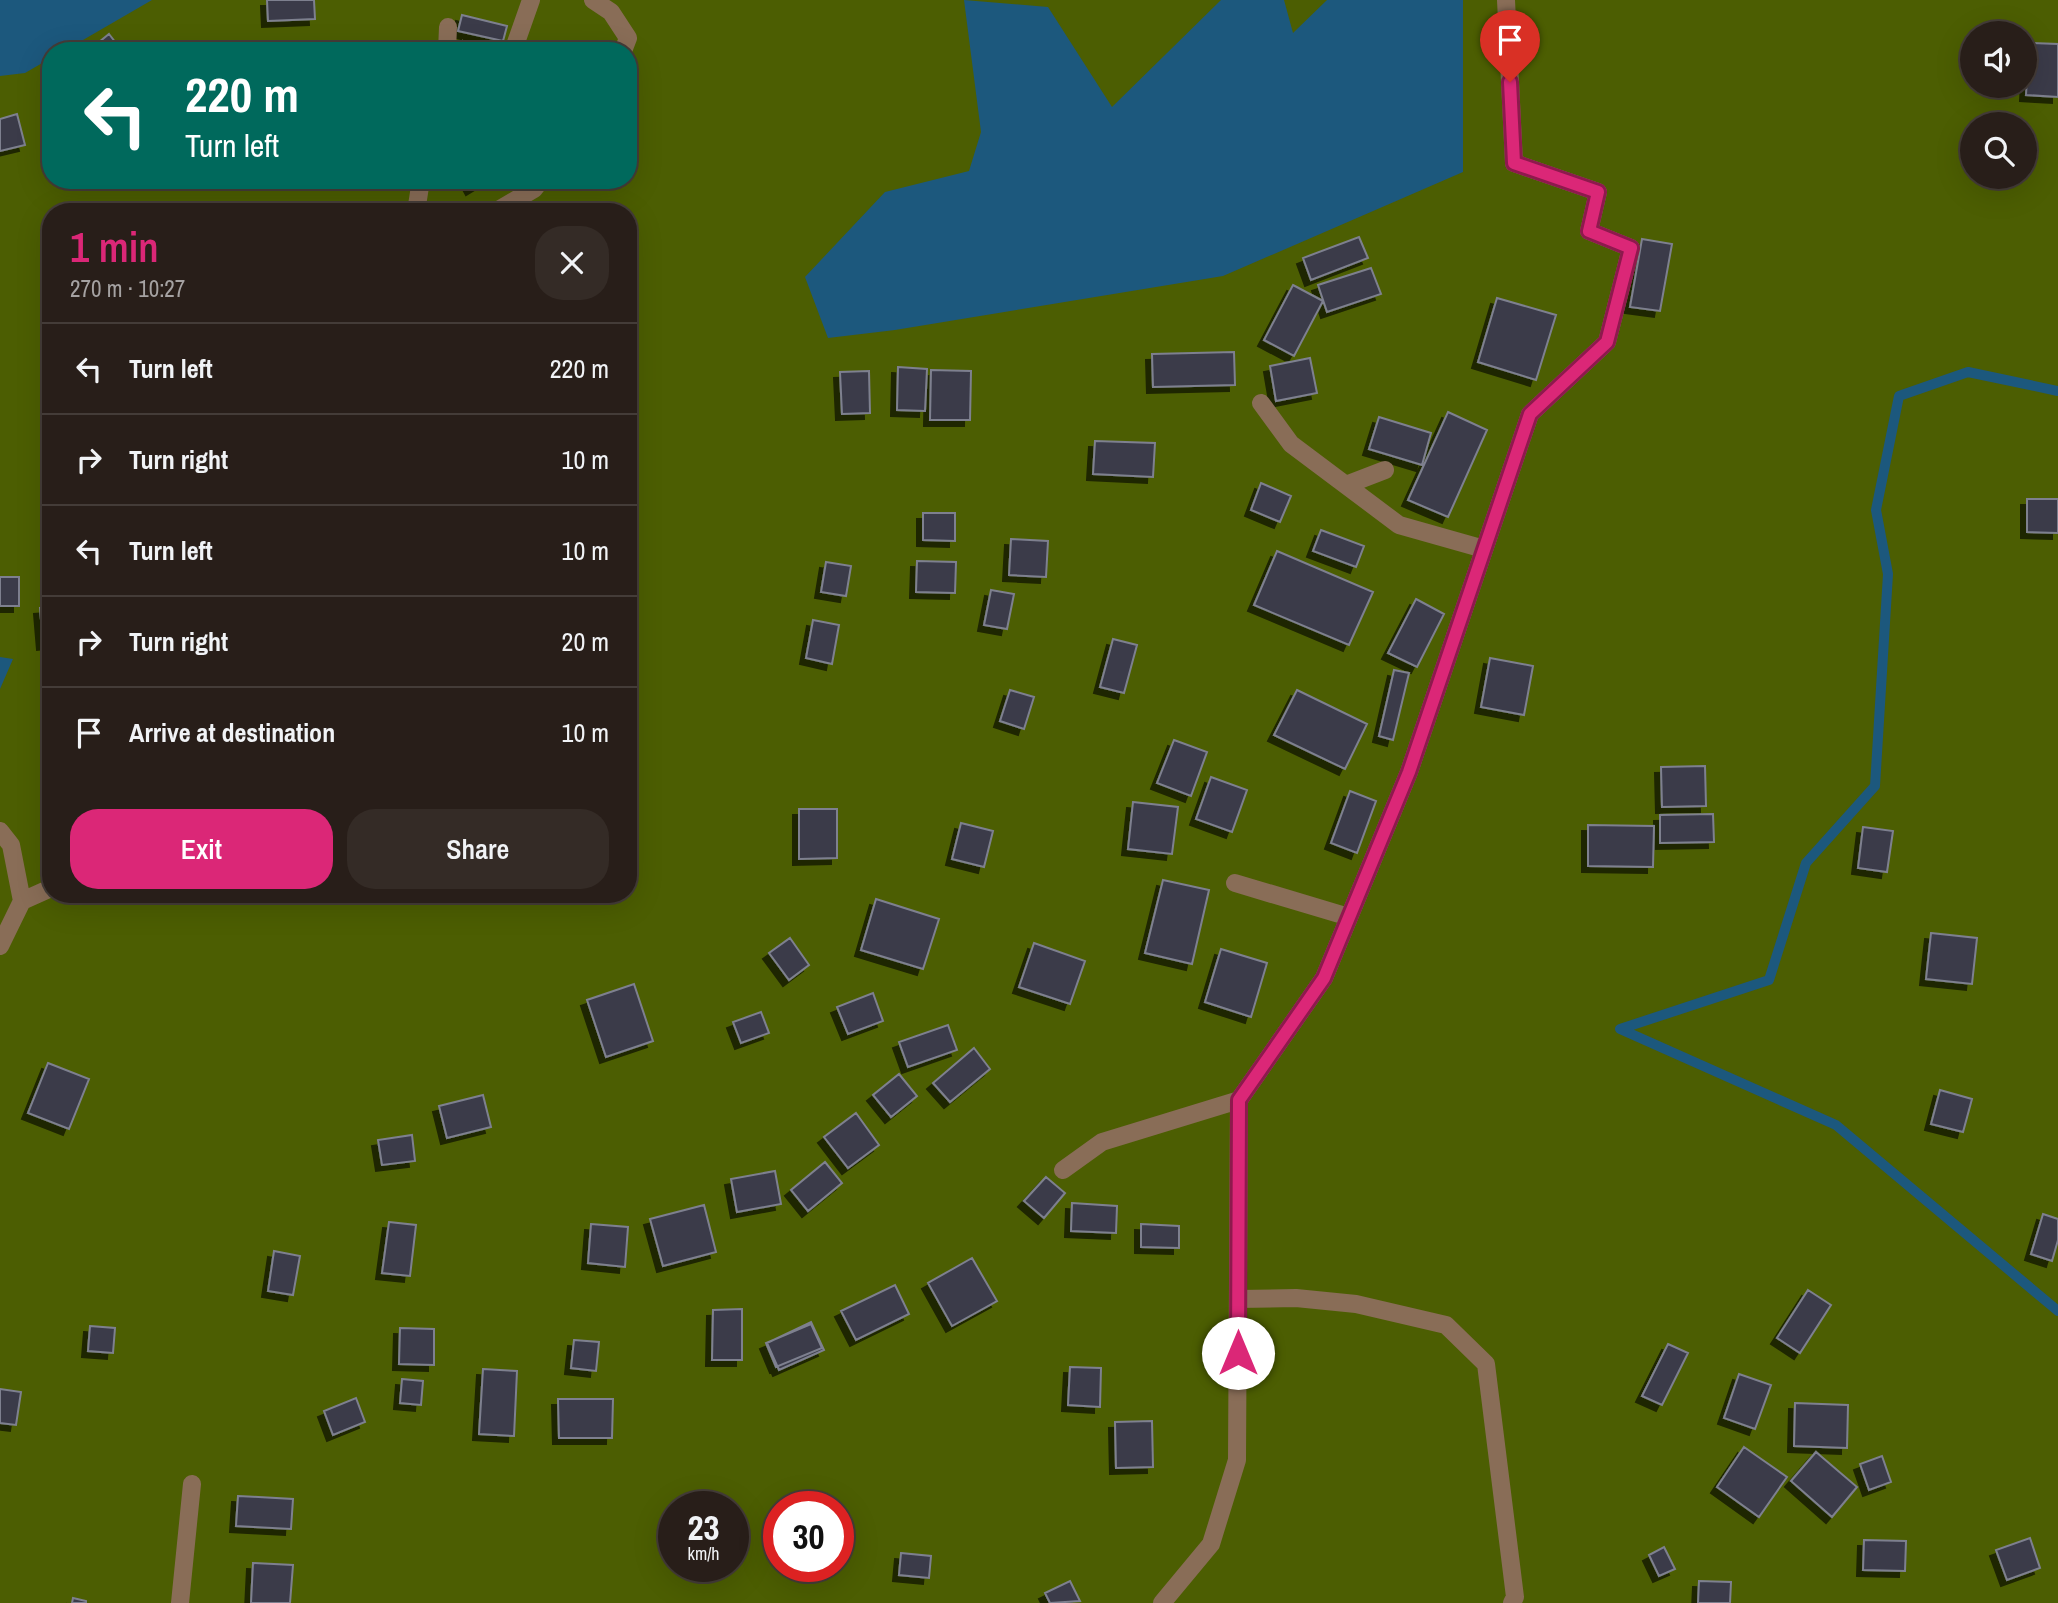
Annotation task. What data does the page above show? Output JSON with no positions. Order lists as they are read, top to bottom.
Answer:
{
  "page": {
    "turn": ["220 m", "Turn left"],
    "heading": ["1 min", "270 m · 10:27"],
    "list": [
      {
        "name": "Turn left",
        "value": "220 m"
      },
      {
        "name": "Turn right",
        "value": "10 m"
      },
      {
        "name": "Turn left",
        "value": "10 m"
      },
      {
        "name": "Turn right",
        "value": "20 m"
      },
      {
        "name": "Arrive at destination",
        "value": "10 m"
      }
    ],
    "buttons": ["Exit", "Share"],
    "speed": "23 km/h",
    "limit": "30"
  }
}
